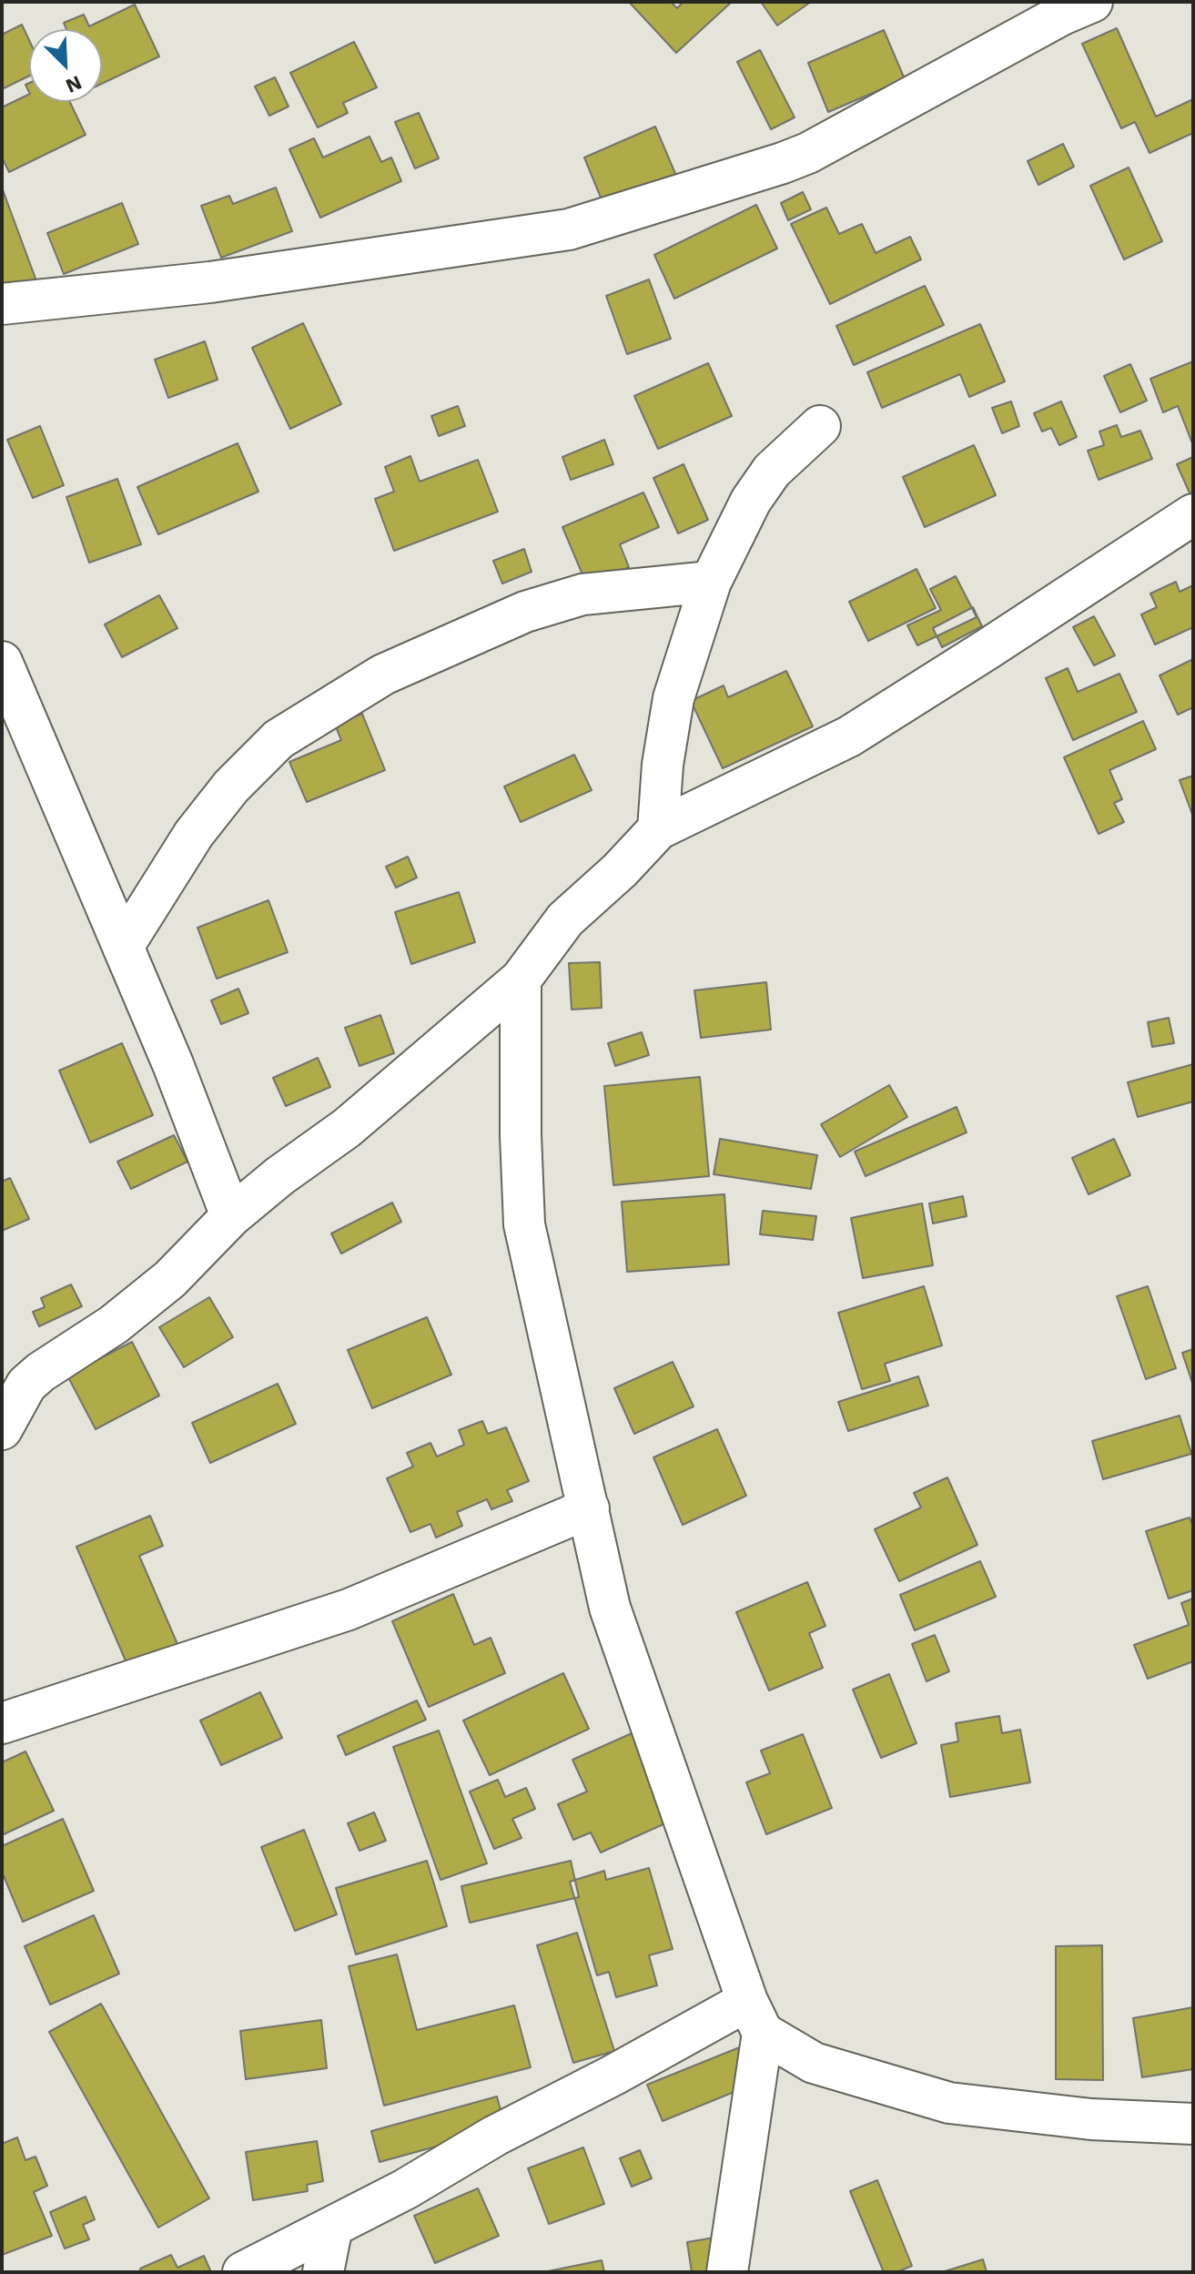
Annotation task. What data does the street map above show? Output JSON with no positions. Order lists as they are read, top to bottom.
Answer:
{
  "north": "bottom right"
}
